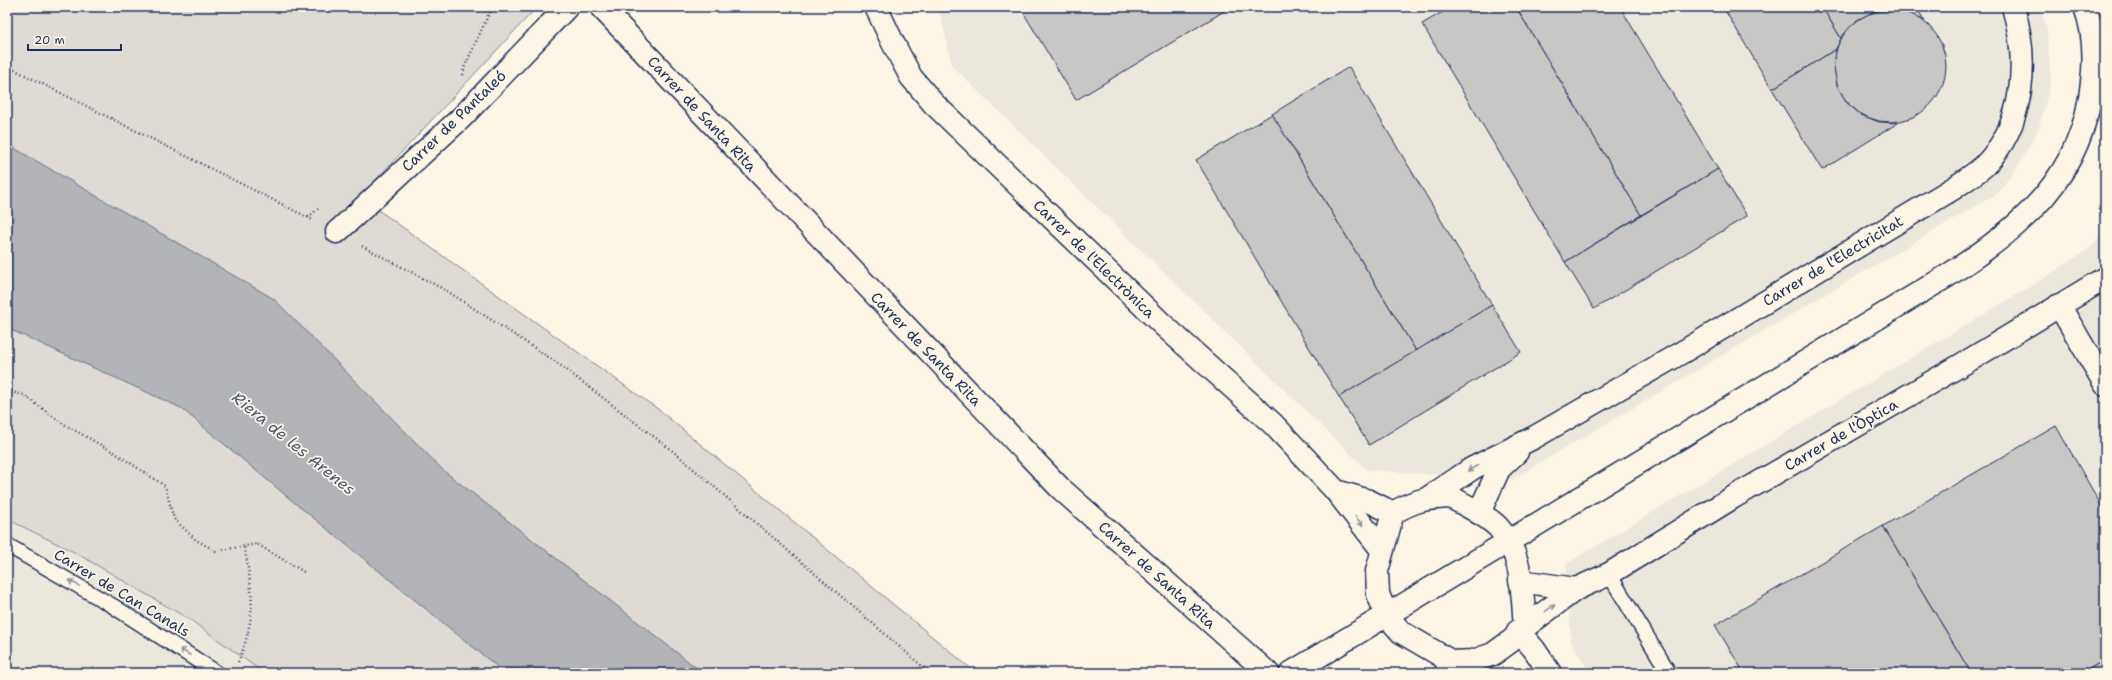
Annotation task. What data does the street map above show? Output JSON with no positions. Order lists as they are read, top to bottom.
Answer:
{
  "streets": {
    "street": [
      "Carrer de Santa Rita",
      "Carrer de Pantaleó",
      "Carrer de l'Electrònica",
      "Carrer de l'Electricitat",
      "Carrer de l'Òptica"
    ],
    "lane": ["Carrer de Can Canals"]
  },
  "one_way": ["Carrer de Can Canals"],
  "water": ["Riera de les Arenes"],
  "scale_bar": "20 m"
}
